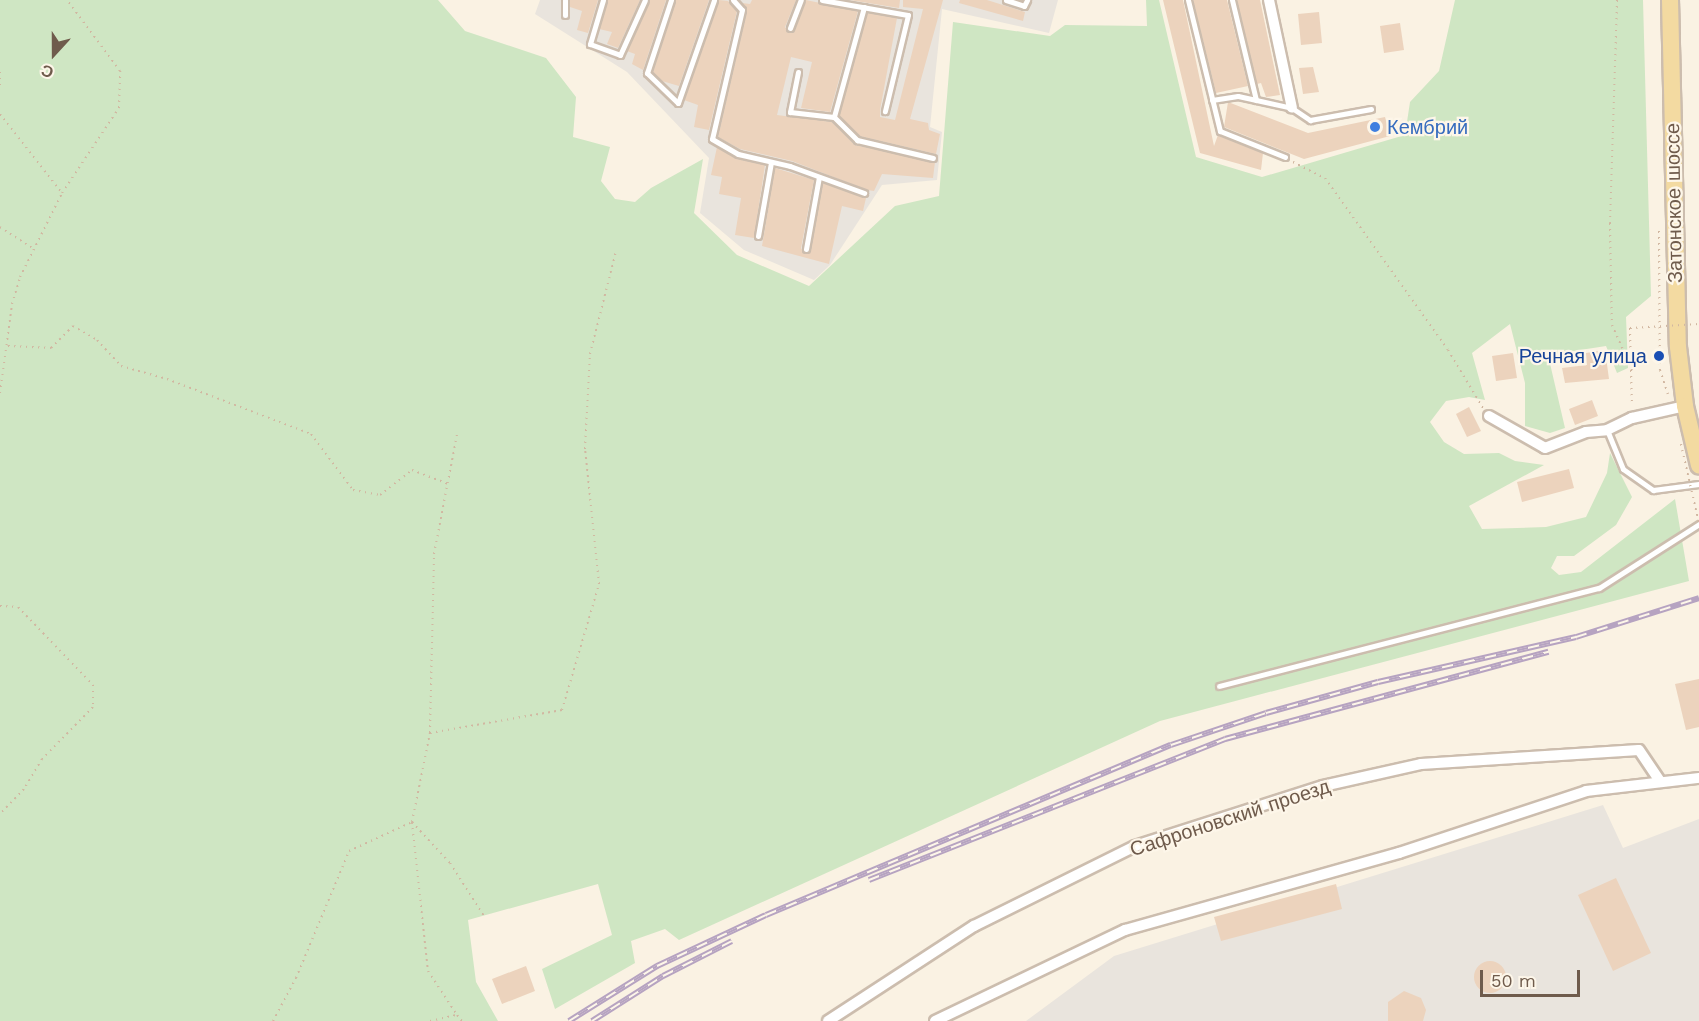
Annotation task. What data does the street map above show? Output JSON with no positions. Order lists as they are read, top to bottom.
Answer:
{
  "streets": {
    "main road": ["Затонское шоссе"],
    "street": ["Сафроновский проезд"]
  },
  "places": ["Кембрий", "Речная улица"],
  "scale_bar": "50 m",
  "north": "bottom"
}
